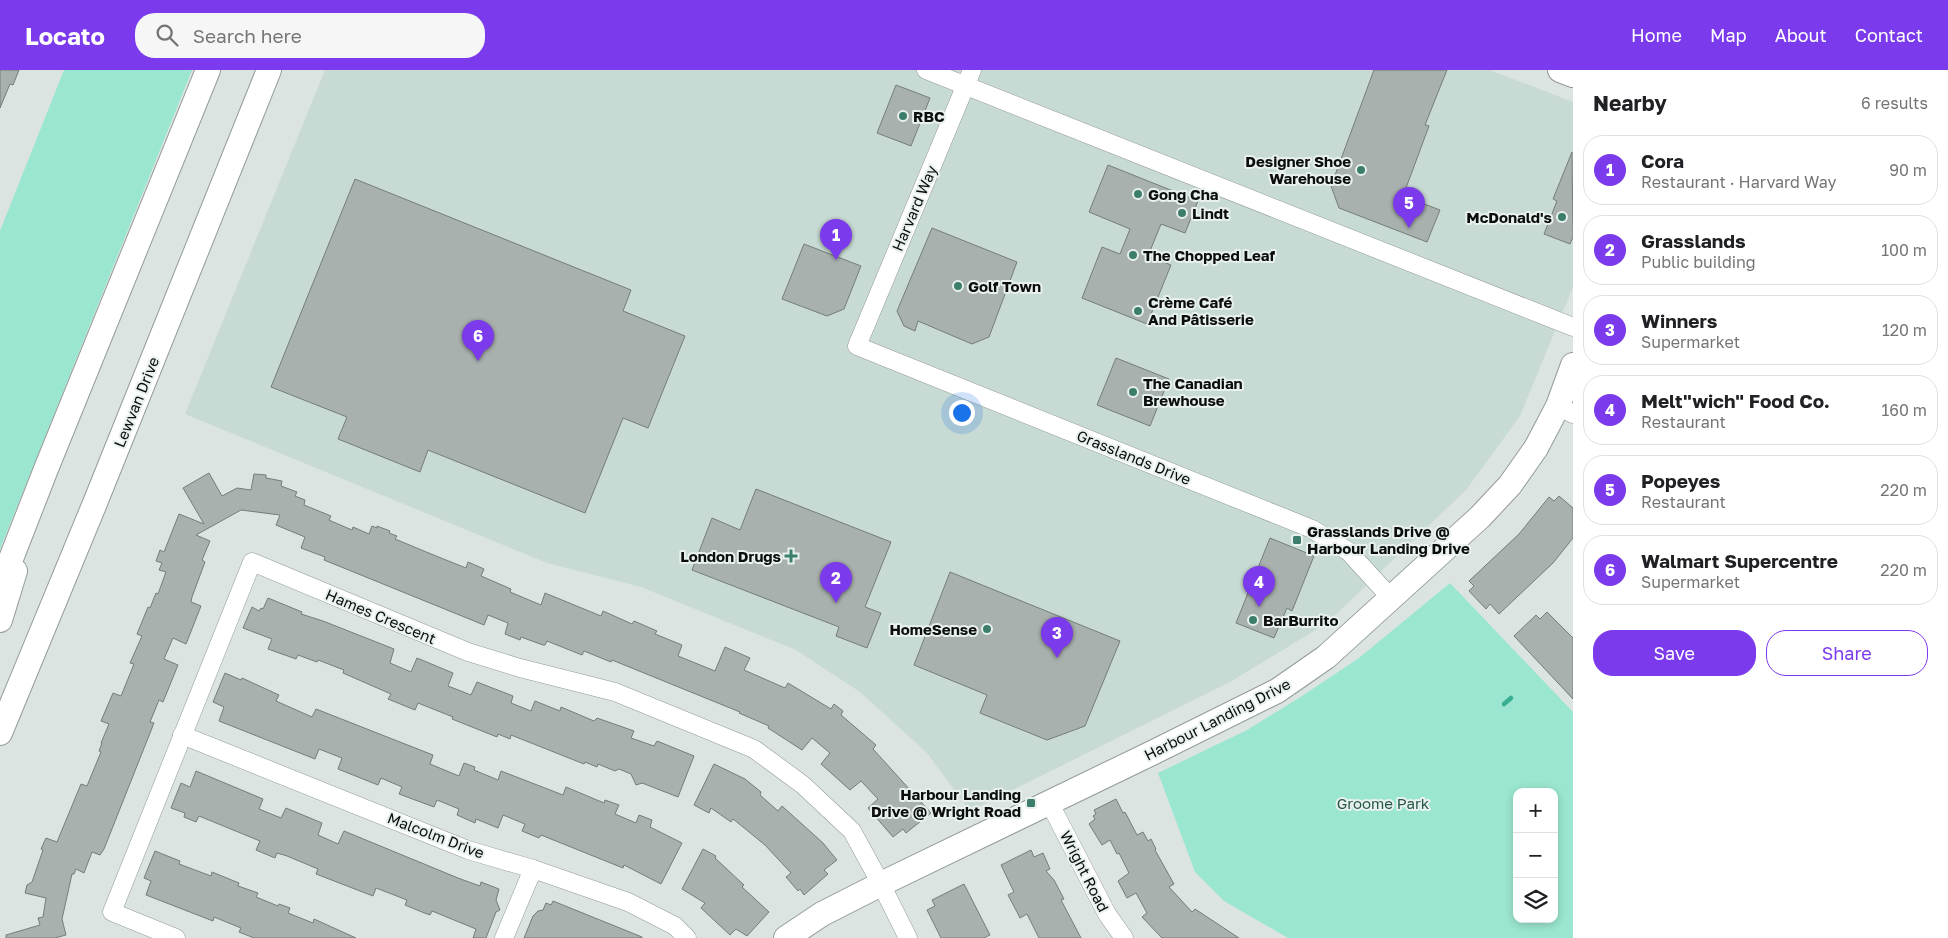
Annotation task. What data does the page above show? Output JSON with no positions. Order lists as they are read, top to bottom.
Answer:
{
  "streets": {
    "main road": ["Lewvan Drive", "Harbour Landing Drive"],
    "street": [
      "Harvard Way",
      "Grasslands Drive",
      "Hames Crescent",
      "Malcolm Drive",
      "Wright Road"
    ]
  },
  "crossings": [
    ["Harvard Way", "Grasslands Drive"],
    ["Grasslands Drive", "Harbour Landing Drive"],
    ["Hames Crescent", "Harbour Landing Drive"],
    ["Hames Crescent", "Malcolm Drive"],
    ["Harbour Landing Drive", "Wright Road"]
  ],
  "parks": ["Groome Park"],
  "places": {
    "other": [
      "RBC",
      "Designer Shoe Warehouse",
      "Gong Cha",
      "Lindt",
      "McDonald's",
      "The Chopped Leaf",
      "Golf Town",
      "Crème Café And Pâtisserie",
      "The Canadian Brewhouse",
      "BarBurrito",
      "HomeSense"
    ],
    "transit": ["Grasslands Drive @ Harbour Landing Drive", "Harbour Landing Drive @ Wright Road"],
    "health": ["London Drugs"]
  },
  "page": {
    "header": "Locato",
    "search": "Search here",
    "nav": [
      "Home",
      "Map",
      "About",
      "Contact"
    ],
    "heading": ["Nearby", "6 results"],
    "list": [
      {
        "mark": "1",
        "name": "Cora",
        "note": "Restaurant · Harvard Way",
        "value": "90 m"
      },
      {
        "mark": "2",
        "name": "Grasslands",
        "note": "Public building",
        "value": "100 m"
      },
      {
        "mark": "3",
        "name": "Winners",
        "note": "Supermarket",
        "value": "120 m"
      },
      {
        "mark": "4",
        "name": "Melt\"wich\" Food Co.",
        "note": "Restaurant",
        "value": "160 m"
      },
      {
        "mark": "5",
        "name": "Popeyes",
        "note": "Restaurant",
        "value": "220 m"
      },
      {
        "mark": "6",
        "name": "Walmart Supercentre",
        "note": "Supermarket",
        "value": "220 m"
      }
    ],
    "pins": [
      "5",
      "1",
      "6",
      "2",
      "4",
      "3"
    ],
    "buttons": ["Save", "Share"],
    "map_buttons": ["+", "−"]
  }
}
